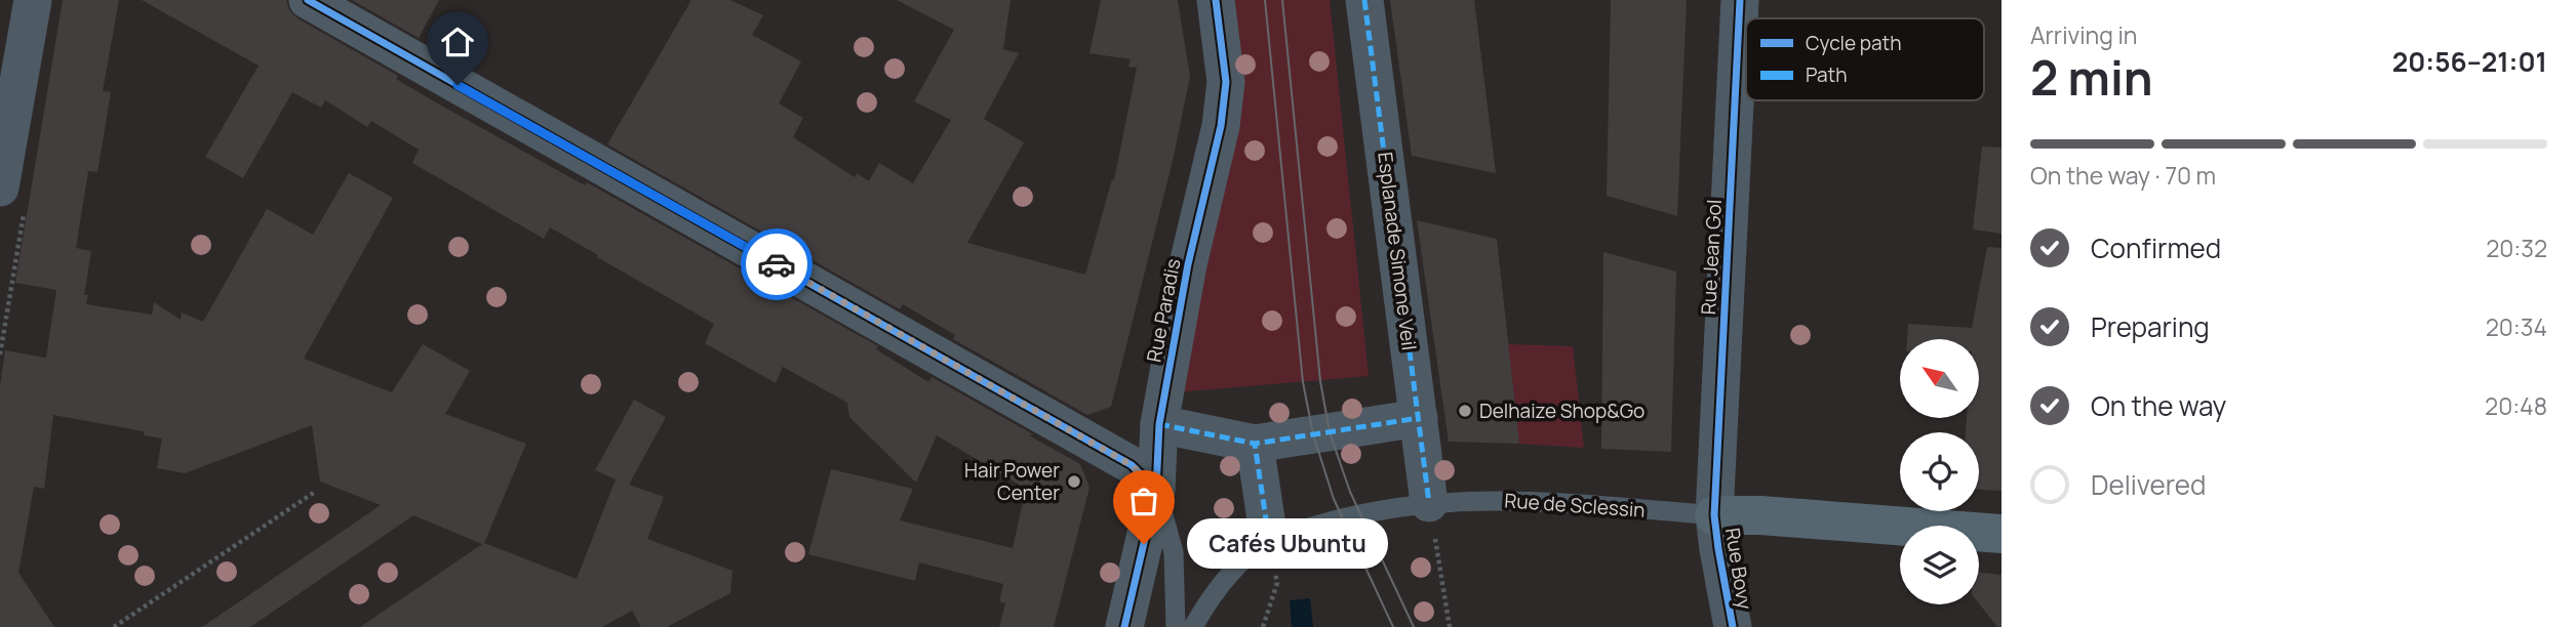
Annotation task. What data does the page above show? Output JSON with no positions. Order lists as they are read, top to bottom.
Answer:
{
  "streets": {
    "street": [
      "Esplanade Simone Veil",
      "Rue Jean Gol",
      "Rue Paradis",
      "Rue de Sclessin",
      "Rue Bovy"
    ]
  },
  "crossings": [
    ["Esplanade Simone Veil", "Rue de Sclessin"],
    ["Rue Jean Gol", "Rue de Sclessin"],
    ["Rue Jean Gol", "Rue Bovy"],
    ["Rue de Sclessin", "Rue Bovy"]
  ],
  "places": ["Delhaize Shop&Go", "Hair Power Center", "Cafés Ubuntu"],
  "legend": ["Cycle path", "Path"],
  "north": "top left",
  "page": {
    "heading": ["2 min", "Arriving in", "20:56–21:01"],
    "bar": "On the way · 70 m",
    "list": [
      ["Confirmed", "20:32"],
      ["Preparing", "20:34"],
      ["On the way", "20:48"],
      "Delivered"
    ],
    "bubble": "Cafés Ubuntu"
  }
}
